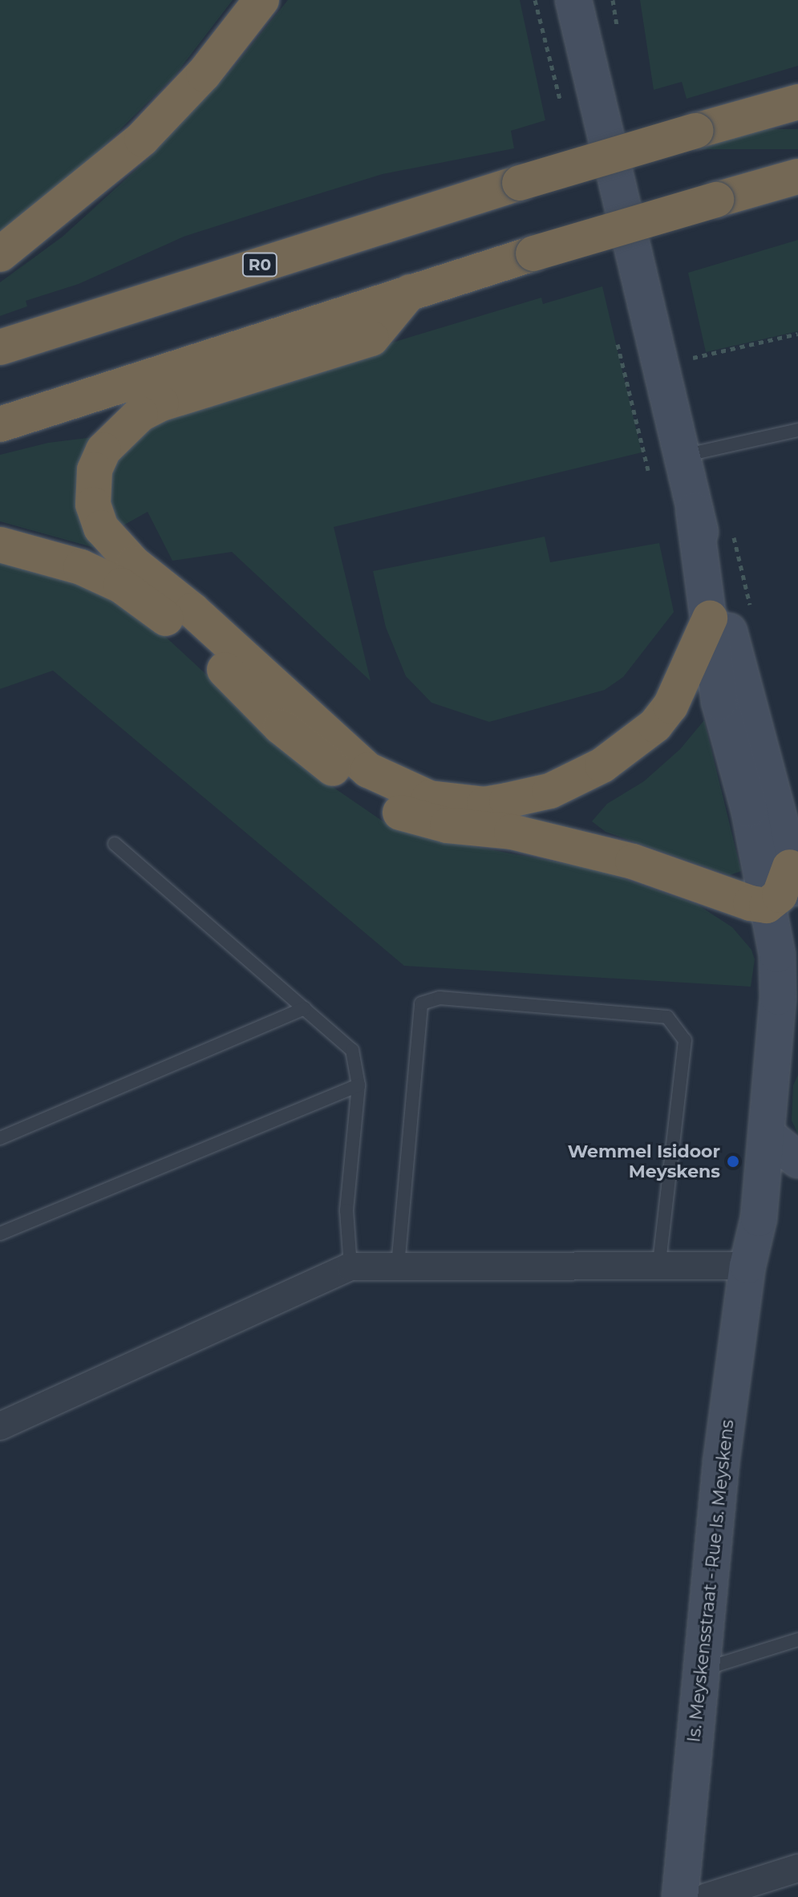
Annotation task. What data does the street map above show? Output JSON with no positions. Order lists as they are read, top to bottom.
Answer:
{
  "streets": {
    "highway": ["R0"],
    "main road": ["Is. Meyskensstraat - Rue Is. Meyskens"]
  },
  "places": ["Wemmel Isidoor Meyskens"]
}
